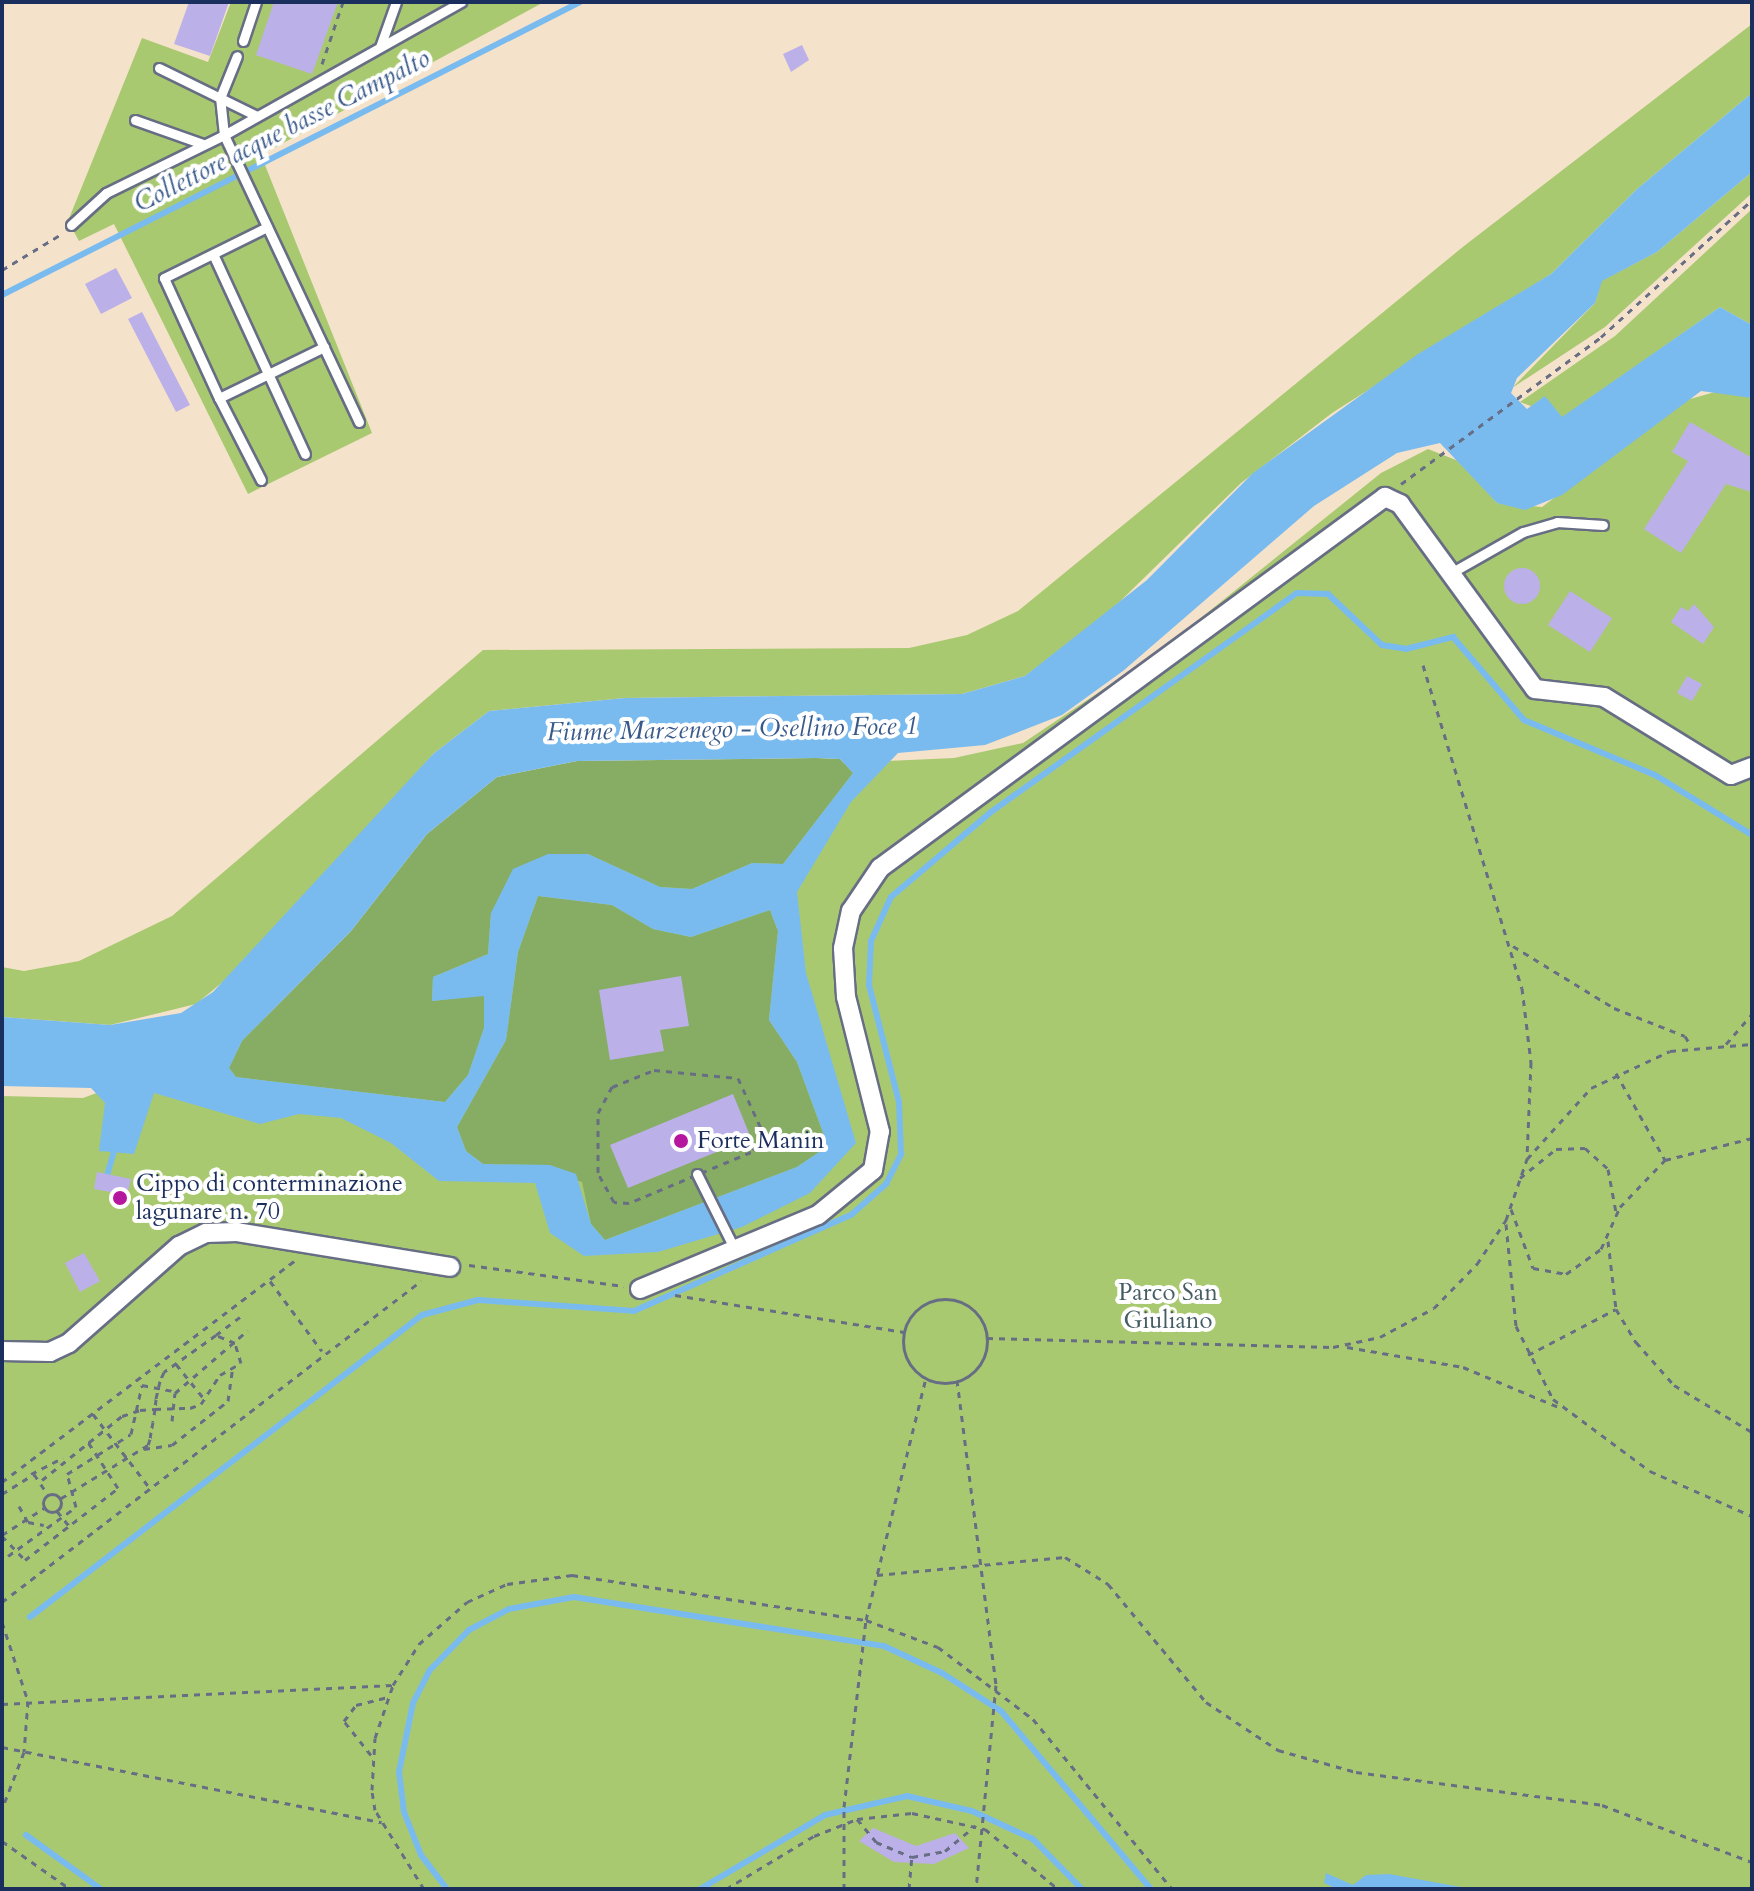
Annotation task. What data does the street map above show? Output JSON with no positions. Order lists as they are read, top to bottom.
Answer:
{
  "water": ["Collettore acque basse Campalto", "Fiume Marzenego - Osellino Foce 1"],
  "parks": ["Parco San Giuliano"],
  "places": ["Forte Manin", "Cippo di conterminazione lagunare n. 70"]
}
